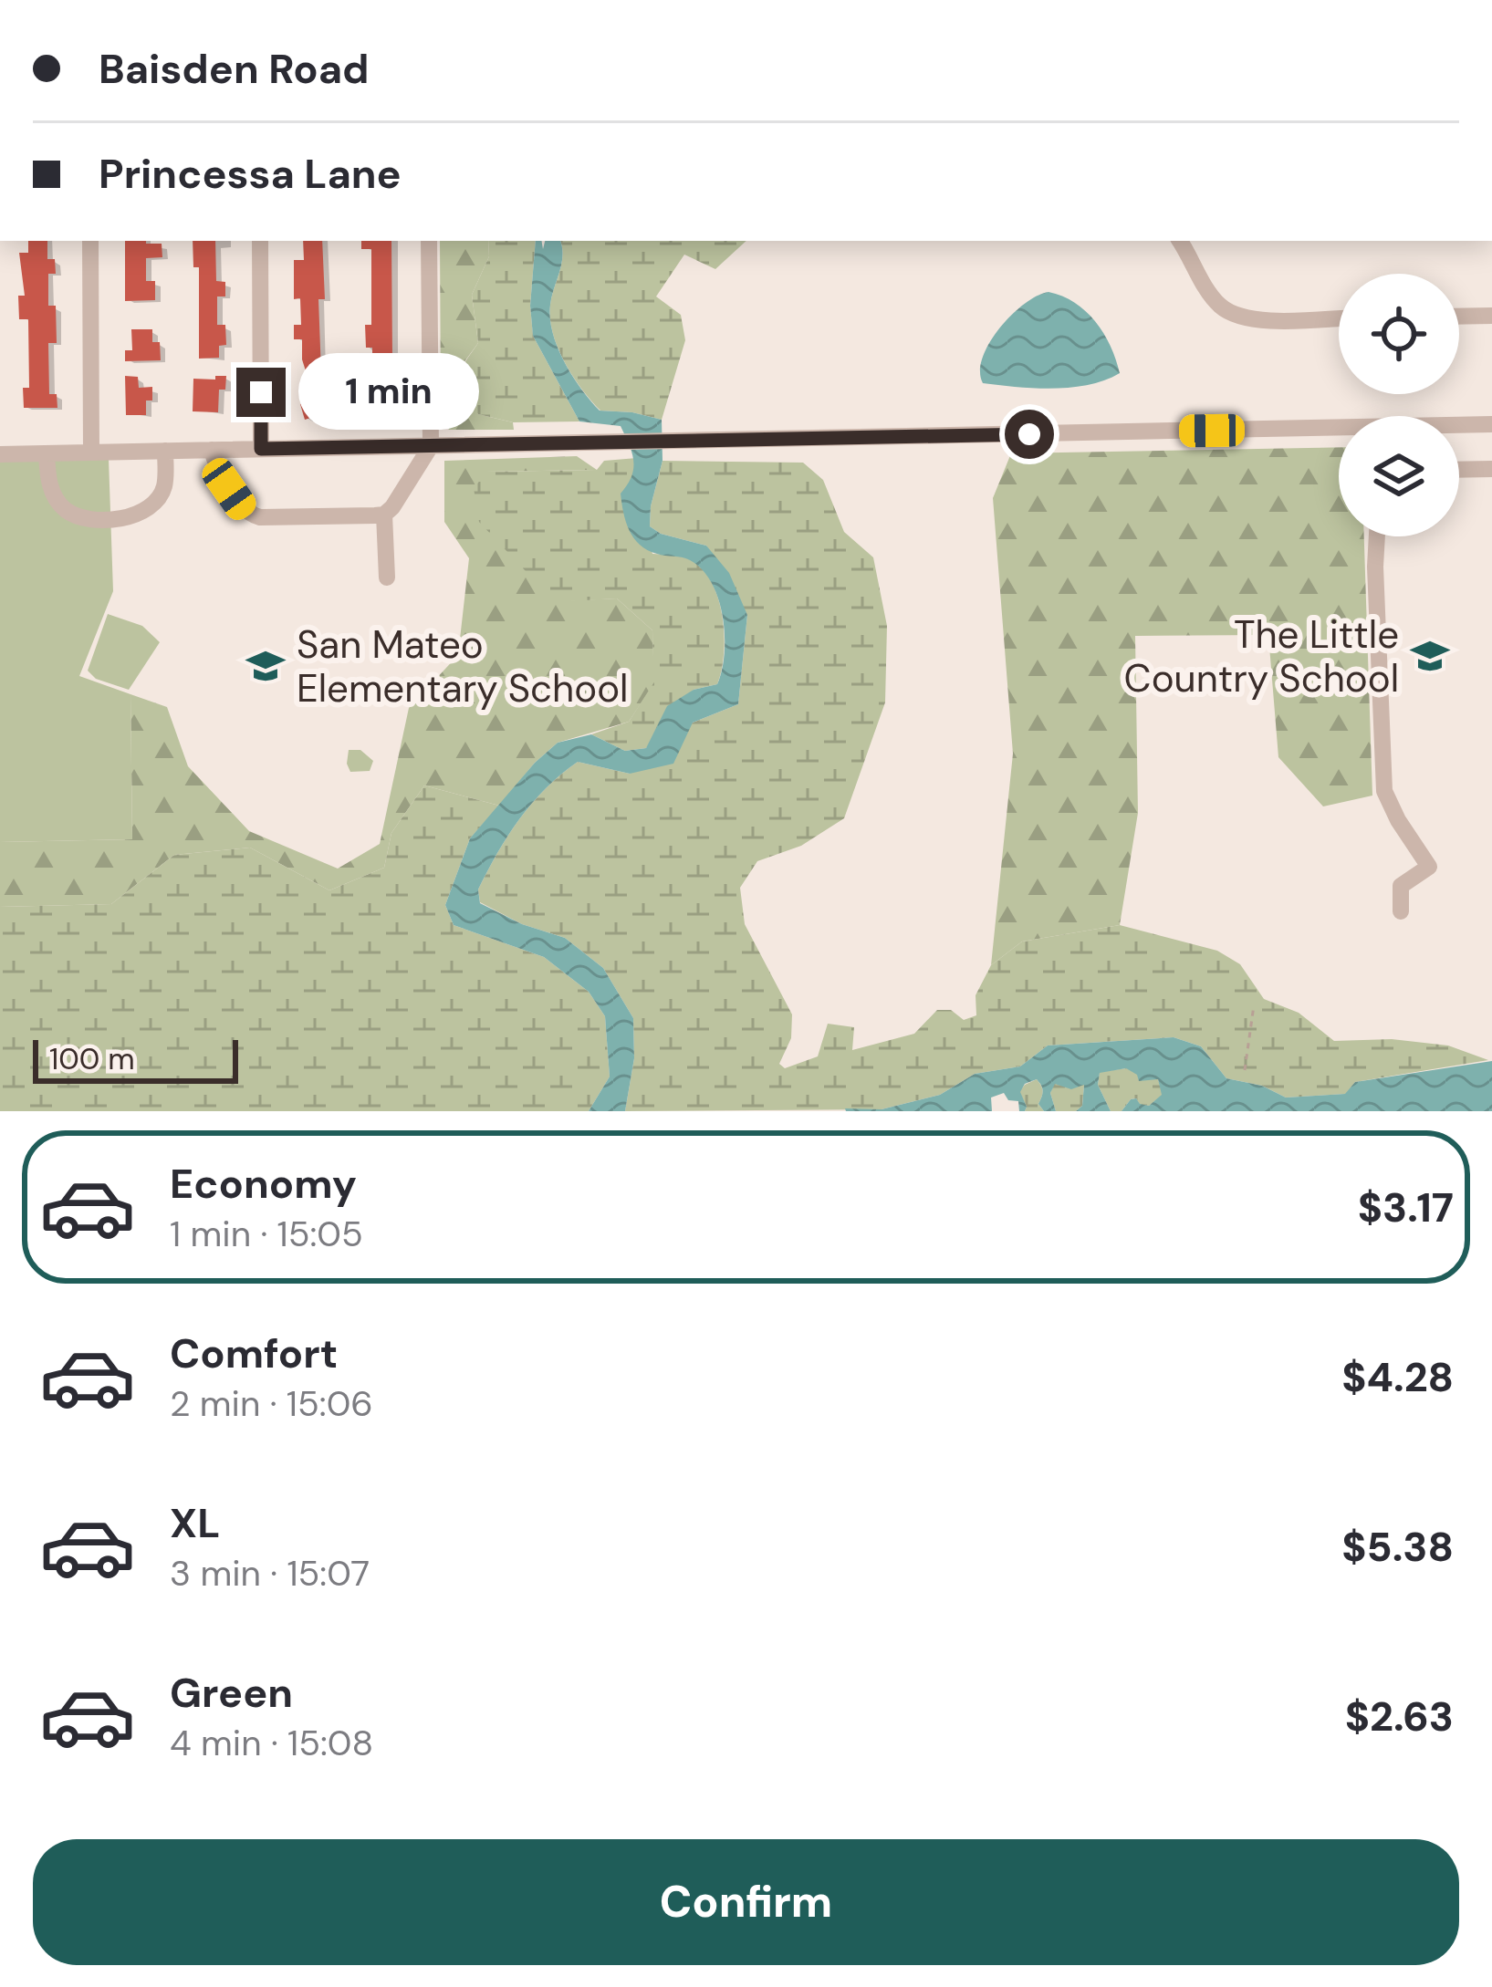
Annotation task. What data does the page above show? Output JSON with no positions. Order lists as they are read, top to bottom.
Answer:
{
  "places": {
    "school or university": ["The Little Country School", "San Mateo Elementary School"]
  },
  "scale_bar": "100 m",
  "page": {
    "banner": ["Baisden Road", "Princessa Lane"],
    "bubble": "1 min",
    "scale": "100 m",
    "list": [
      {
        "name": "Economy",
        "note": "1 min · 15:05",
        "value": "$3.17"
      },
      {
        "name": "Comfort",
        "note": "2 min · 15:06",
        "value": "$4.28"
      },
      {
        "name": "XL",
        "note": "3 min · 15:07",
        "value": "$5.38"
      },
      {
        "name": "Green",
        "note": "4 min · 15:08",
        "value": "$2.63"
      }
    ],
    "buttons": "Confirm"
  }
}
